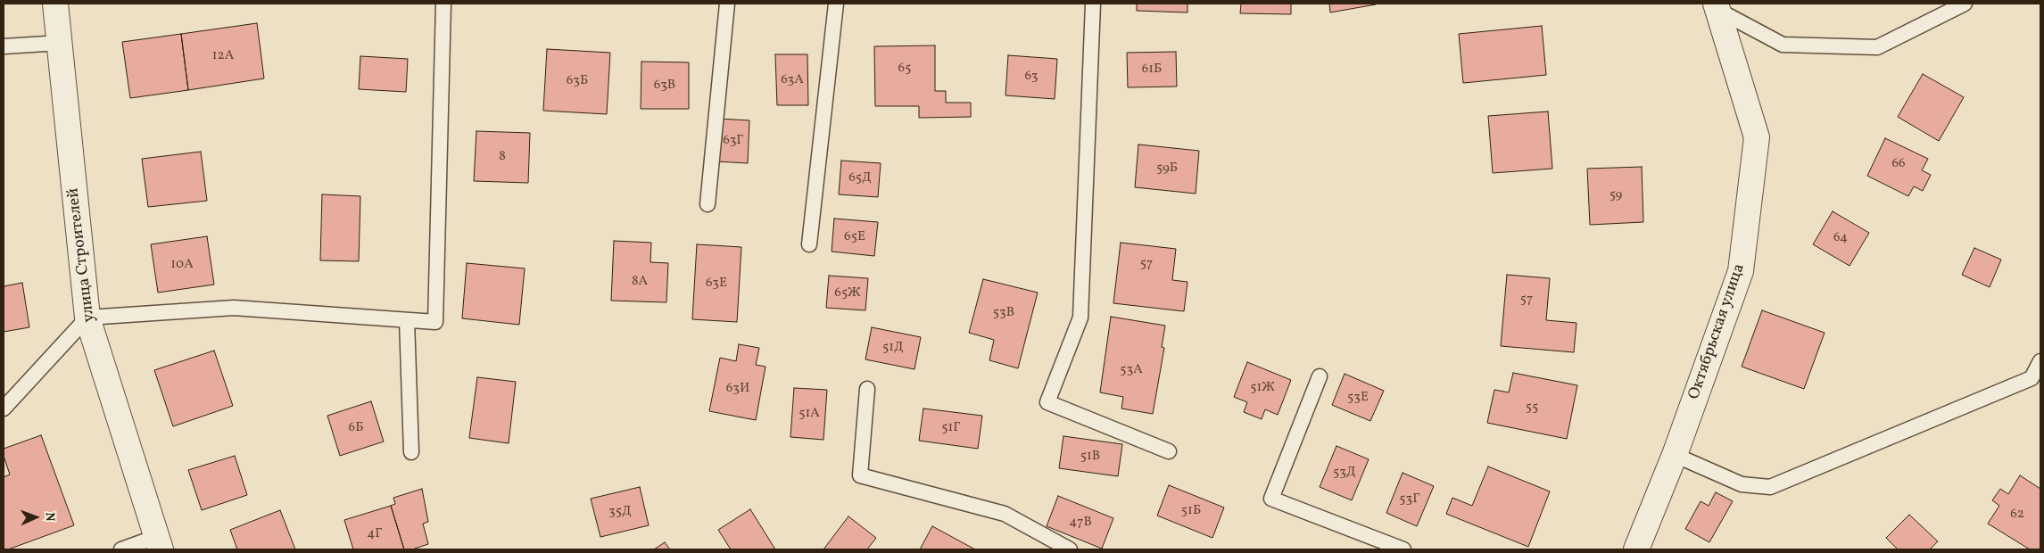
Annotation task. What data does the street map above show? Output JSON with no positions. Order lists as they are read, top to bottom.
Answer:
{
  "streets": {
    "street": ["улица Строителей", "Октябрьская улица"]
  },
  "house_numbers": [
    "12А",
    "65",
    "61Б",
    "63",
    "63А",
    "63Б",
    "63В",
    "63Г",
    "8",
    "66",
    "59Б",
    "65Д",
    "59",
    "65Е",
    "64",
    "57",
    "10А",
    "8А",
    "63Е",
    "65Ж",
    "57",
    "53В",
    "51Д",
    "53А",
    "51Ж",
    "63И",
    "53Е",
    "55",
    "51А",
    "6Б",
    "51Г",
    "51В",
    "53Д",
    "53Г",
    "51Б",
    "35Д",
    "62",
    "47В",
    "4Г"
  ],
  "north": "right"
}
